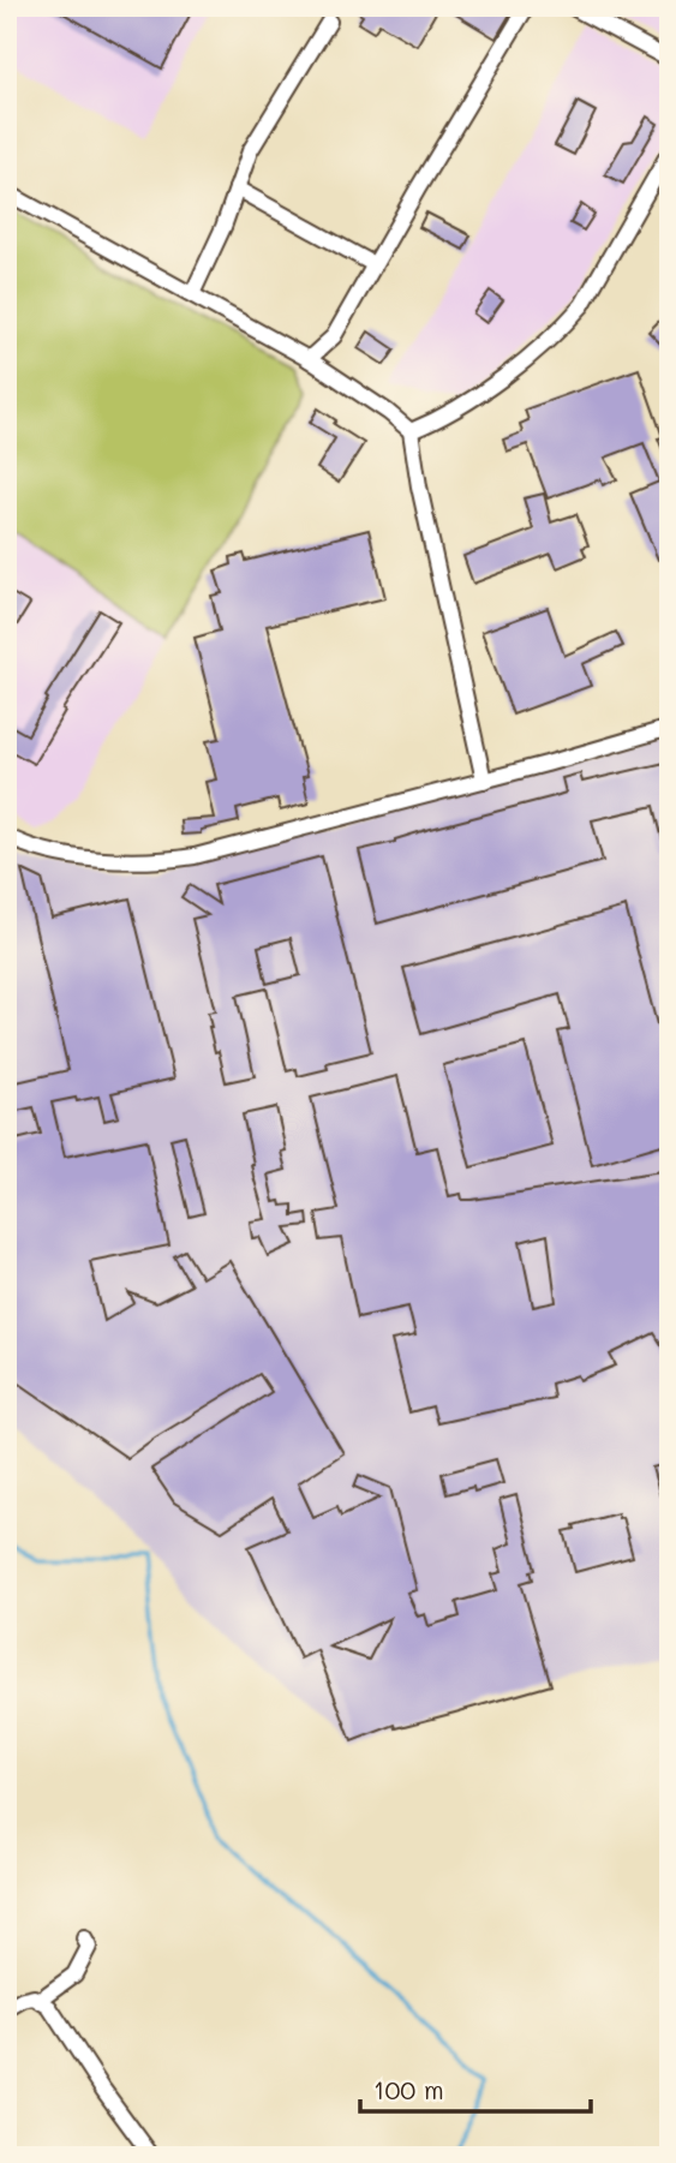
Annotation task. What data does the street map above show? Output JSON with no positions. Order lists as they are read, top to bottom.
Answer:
{
  "scale_bar": "100 m"
}
